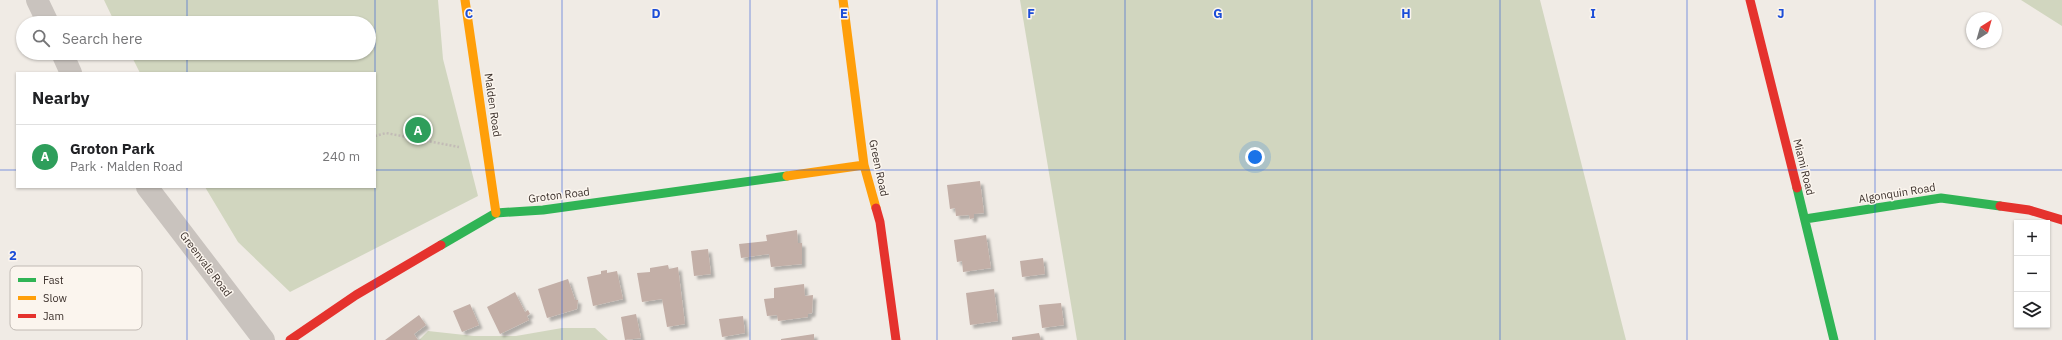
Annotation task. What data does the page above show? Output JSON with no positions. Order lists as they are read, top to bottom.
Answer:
{
  "streets": {
    "street": [
      "Malden Road",
      "Miami Road",
      "Green Road",
      "Algonquin Road",
      "Groton Road",
      "Greenvale Road"
    ]
  },
  "crossings": [
    ["Malden Road", "Groton Road"],
    ["Miami Road", "Algonquin Road"],
    ["Green Road", "Groton Road"]
  ],
  "legend": ["Fast", "Slow", "Jam"],
  "north": "top right",
  "page": {
    "search": "Search here",
    "heading": "Nearby",
    "pins": "A",
    "list": [
      {
        "mark": "A",
        "name": "Groton Park",
        "note": "Park · Malden Road",
        "value": "240 m"
      }
    ],
    "map_buttons": ["+", "−"]
  },
  "grid": {
    "columns": [
      "C",
      "D",
      "E",
      "F",
      "G",
      "H",
      "I",
      "J"
    ],
    "rows": ["2"]
  }
}
